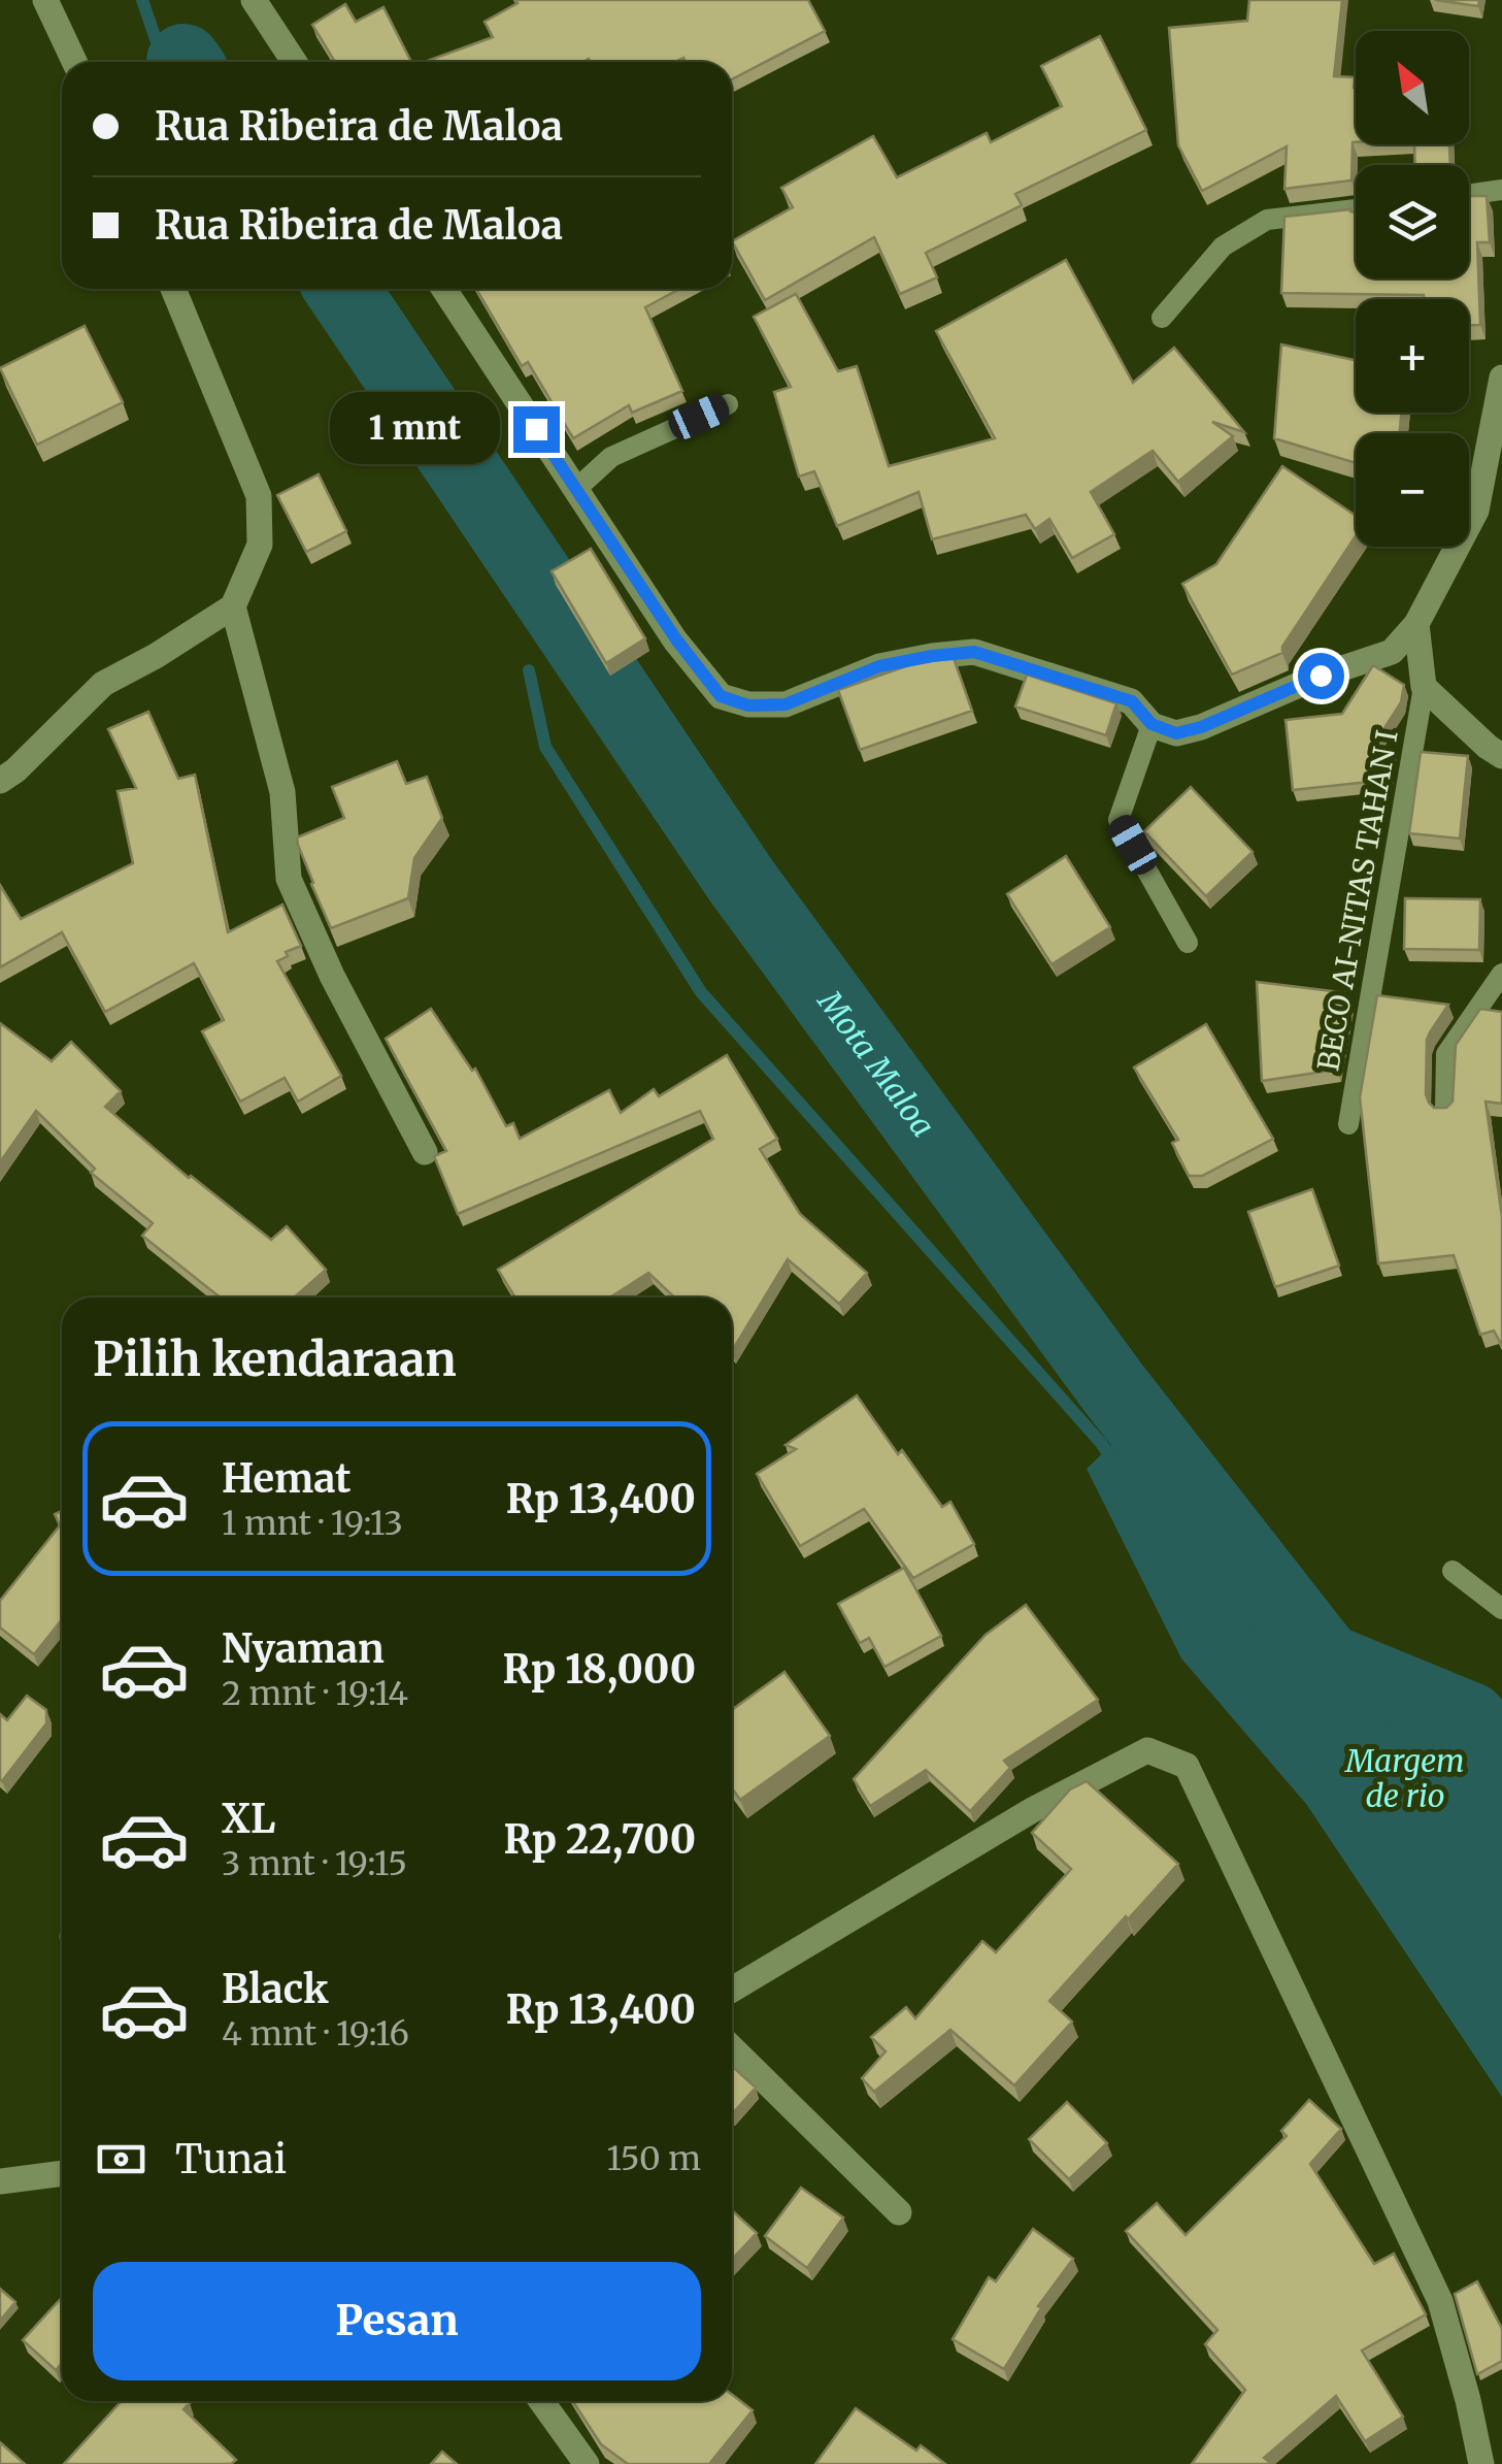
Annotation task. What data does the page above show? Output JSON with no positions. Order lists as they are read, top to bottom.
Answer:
{
  "streets": {
    "lane": ["BECO AI-NITAS TAHAN I"]
  },
  "water": ["Mota Maloa", "Margem de rio"],
  "north": "top left",
  "page": {
    "map_buttons": ["+", "−"],
    "banner": ["Rua Ribeira de Maloa", "Rua Ribeira de Maloa"],
    "bubble": "1 mnt",
    "heading": "Pilih kendaraan",
    "list": [
      {
        "name": "Hemat",
        "note": "1 mnt · 19:13",
        "value": "Rp 13,400"
      },
      {
        "name": "Nyaman",
        "note": "2 mnt · 19:14",
        "value": "Rp 18,000"
      },
      {
        "name": "XL",
        "note": "3 mnt · 19:15",
        "value": "Rp 22,700"
      },
      {
        "name": "Black",
        "note": "4 mnt · 19:16",
        "value": "Rp 13,400"
      }
    ],
    "pay": ["Tunai", "150 m"],
    "buttons": "Pesan"
  }
}
